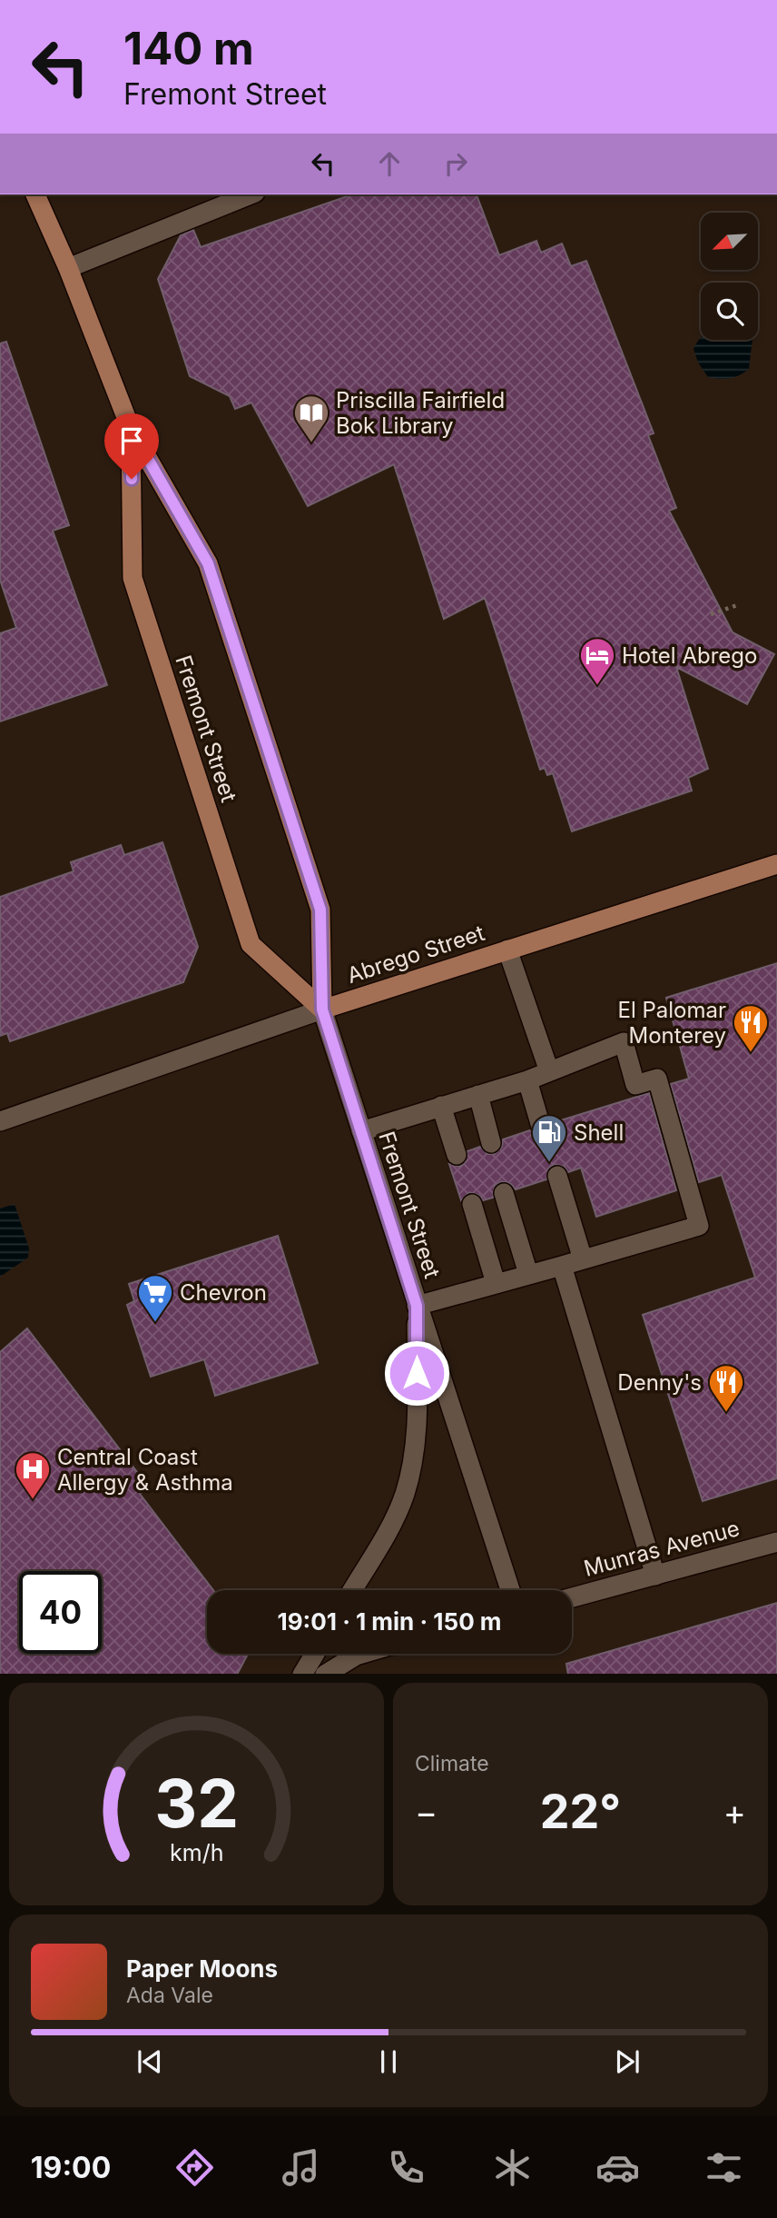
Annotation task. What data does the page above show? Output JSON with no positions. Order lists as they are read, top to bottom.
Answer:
{
  "streets": {
    "main road": ["Fremont Street", "Abrego Street"],
    "street": ["Munras Avenue"]
  },
  "crossings": [
    ["Fremont Street", "Abrego Street"]
  ],
  "places": {
    "library": ["Priscilla Fairfield Bok Library"],
    "hotel": ["Hotel Abrego"],
    "restaurant": ["El Palomar Monterey", "Denny's"],
    "fuel station": ["Shell"],
    "supermarket": ["Chevron"],
    "hospital": ["Central Coast Allergy & Asthma"]
  },
  "north": "bottom left",
  "page": {
    "turn": ["140 m", "Fremont Street"],
    "limit": "40",
    "trip": "19:01 · 1 min · 150 m",
    "tile": "Climate",
    "heat": ["−", "22°", "+"],
    "song": ["Paper Moons", "Ada Vale"],
    "tabs": "19:00",
    "gauge": ["32", "km/h"]
  }
}
